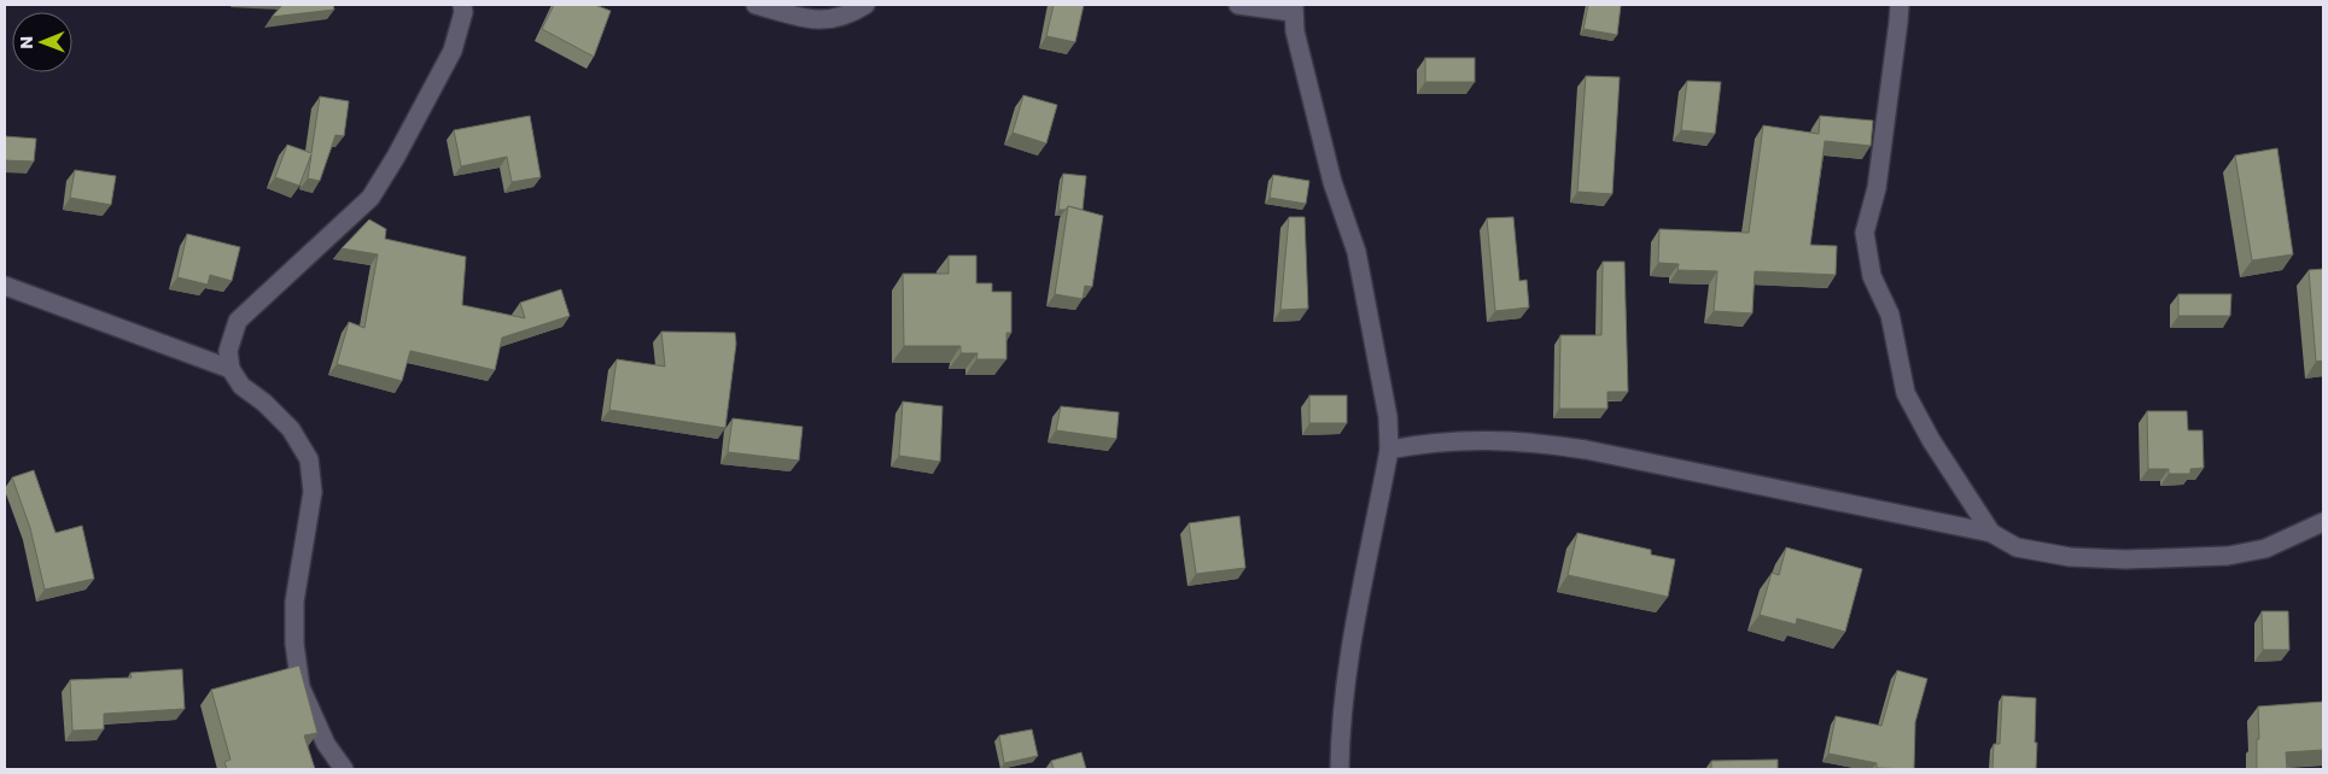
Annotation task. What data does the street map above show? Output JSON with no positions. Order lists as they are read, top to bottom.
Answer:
{
  "north": "left"
}
